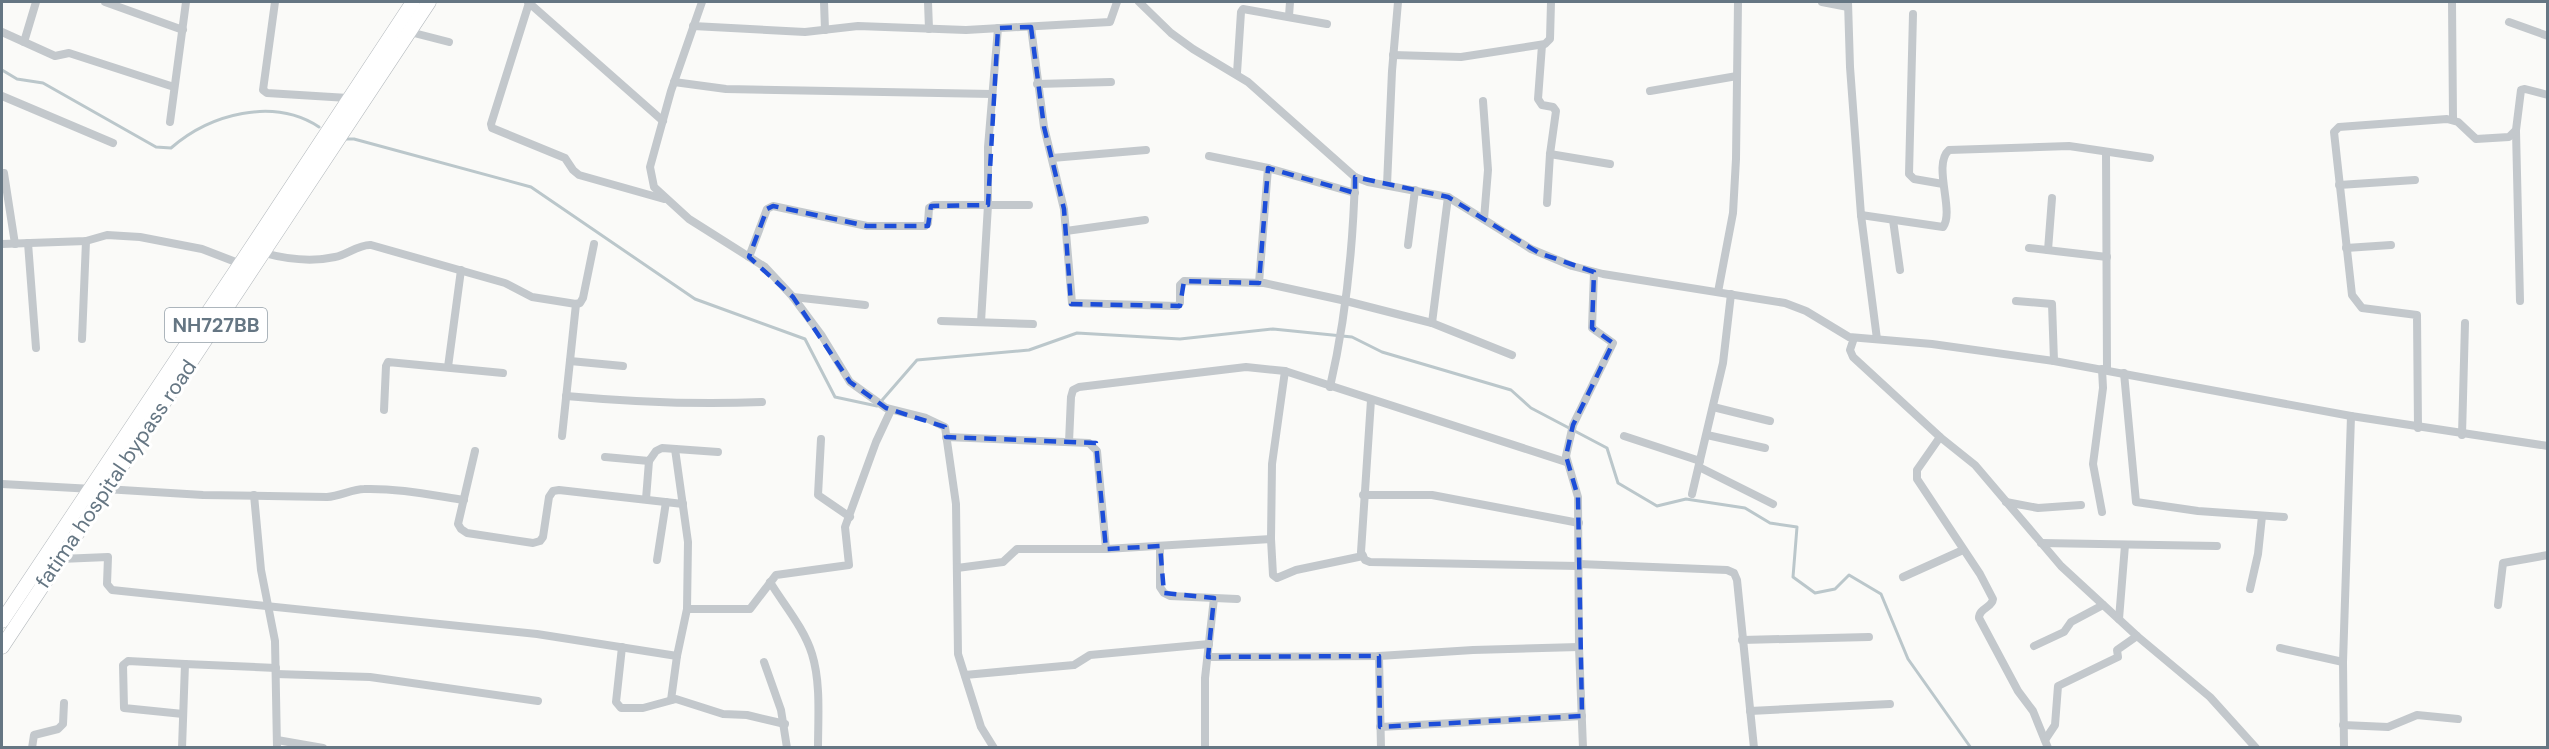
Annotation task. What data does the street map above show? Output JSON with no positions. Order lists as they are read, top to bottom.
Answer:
{
  "streets": {
    "highway": ["NH727BB", "fatima hospital bypass road"]
  }
}
